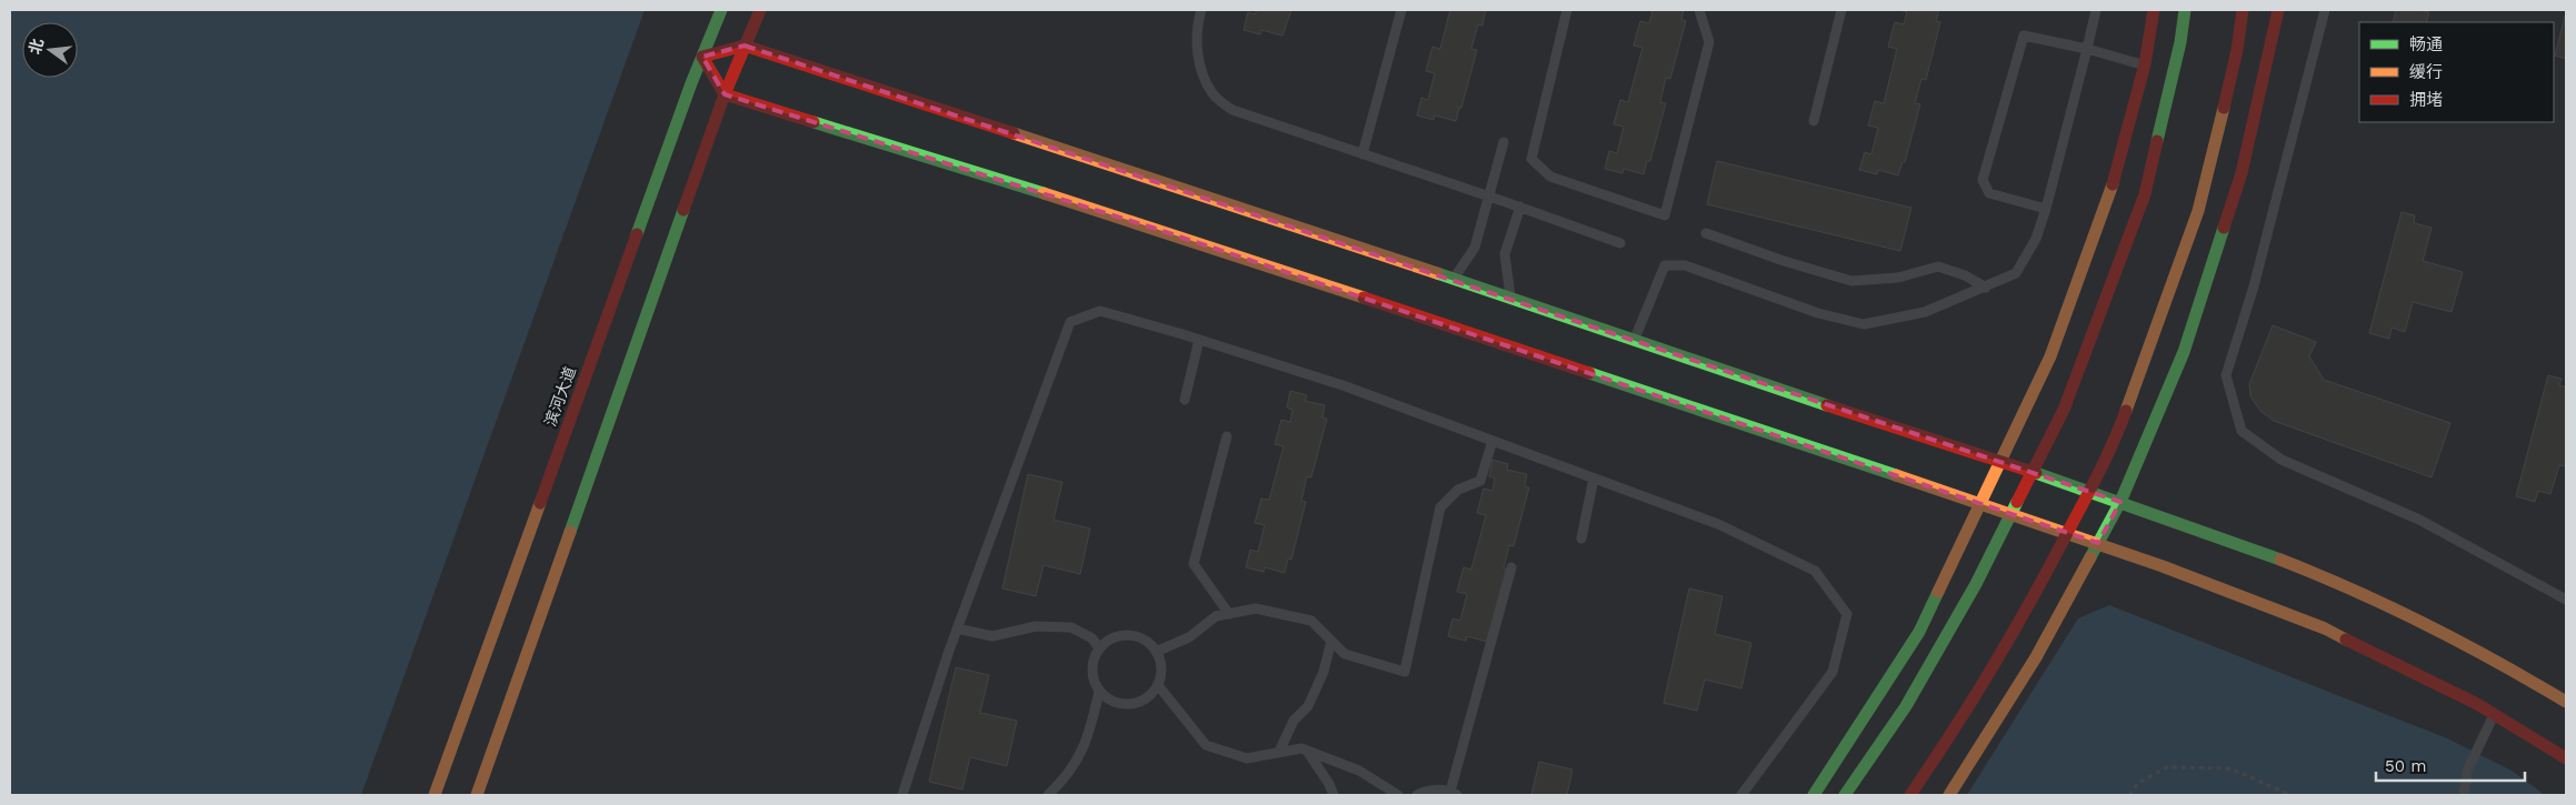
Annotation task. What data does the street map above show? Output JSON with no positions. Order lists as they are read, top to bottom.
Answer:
{
  "streets": {
    "street": ["滨河大道"]
  },
  "legend": ["畅通", "缓行", "拥堵"],
  "scale_bar": "50 m",
  "north": "left"
}
